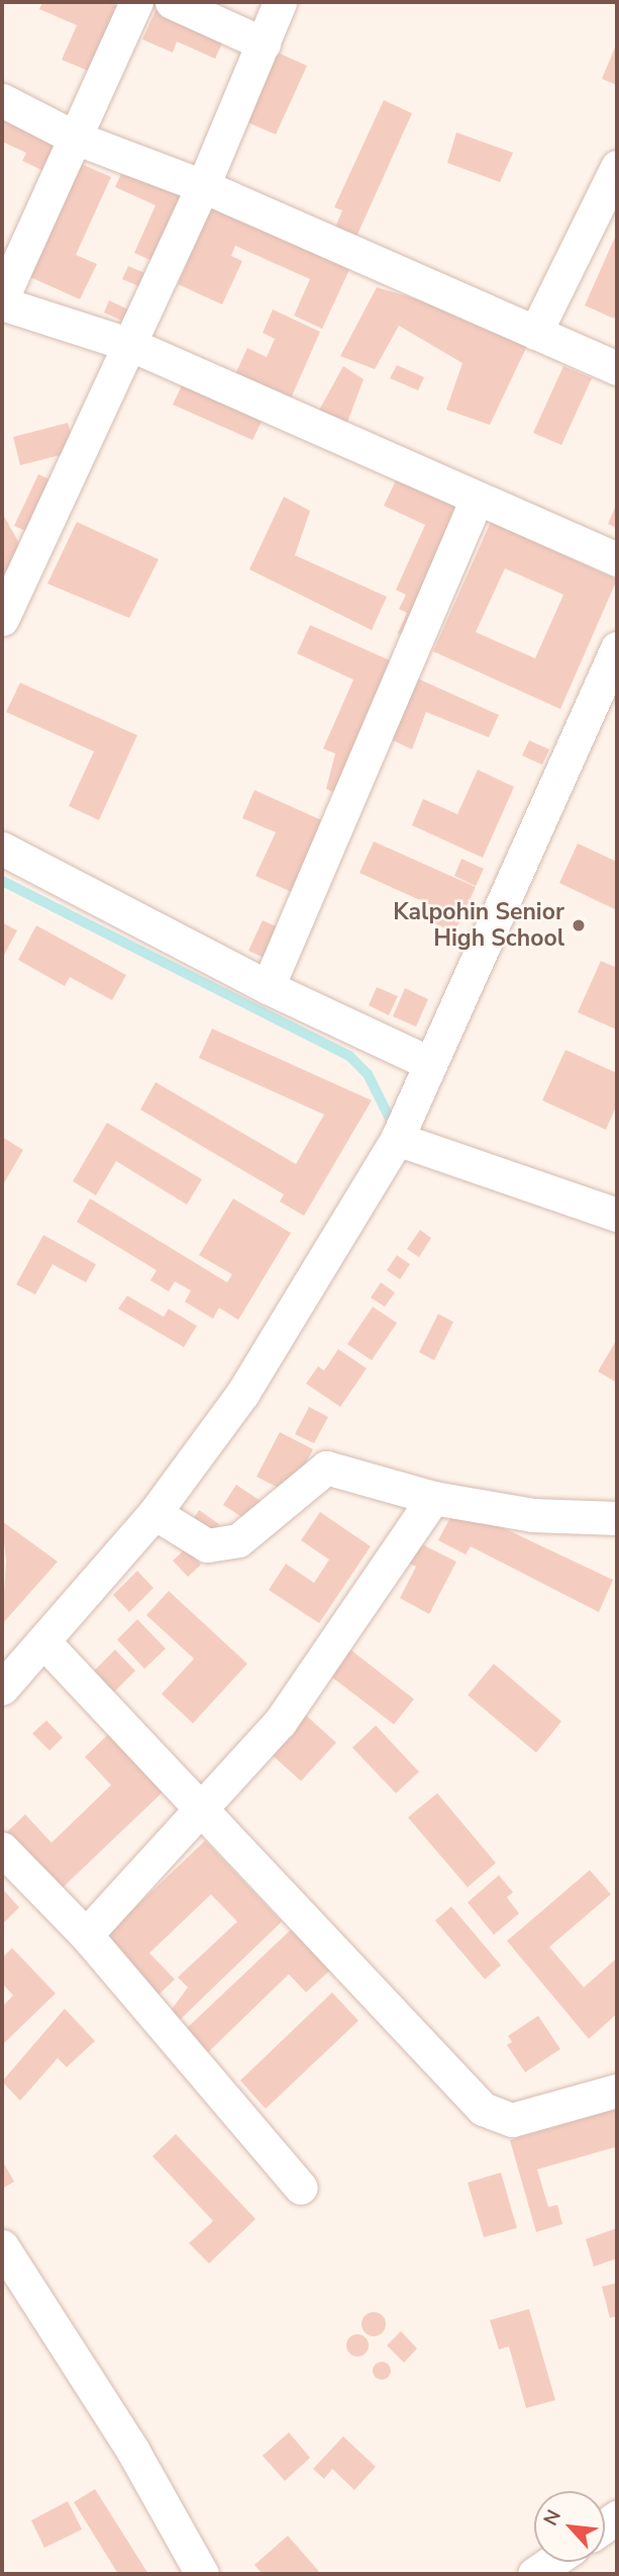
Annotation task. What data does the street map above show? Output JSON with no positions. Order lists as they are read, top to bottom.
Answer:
{
  "places": ["Kalpohin Senior High School"],
  "north": "top left"
}
